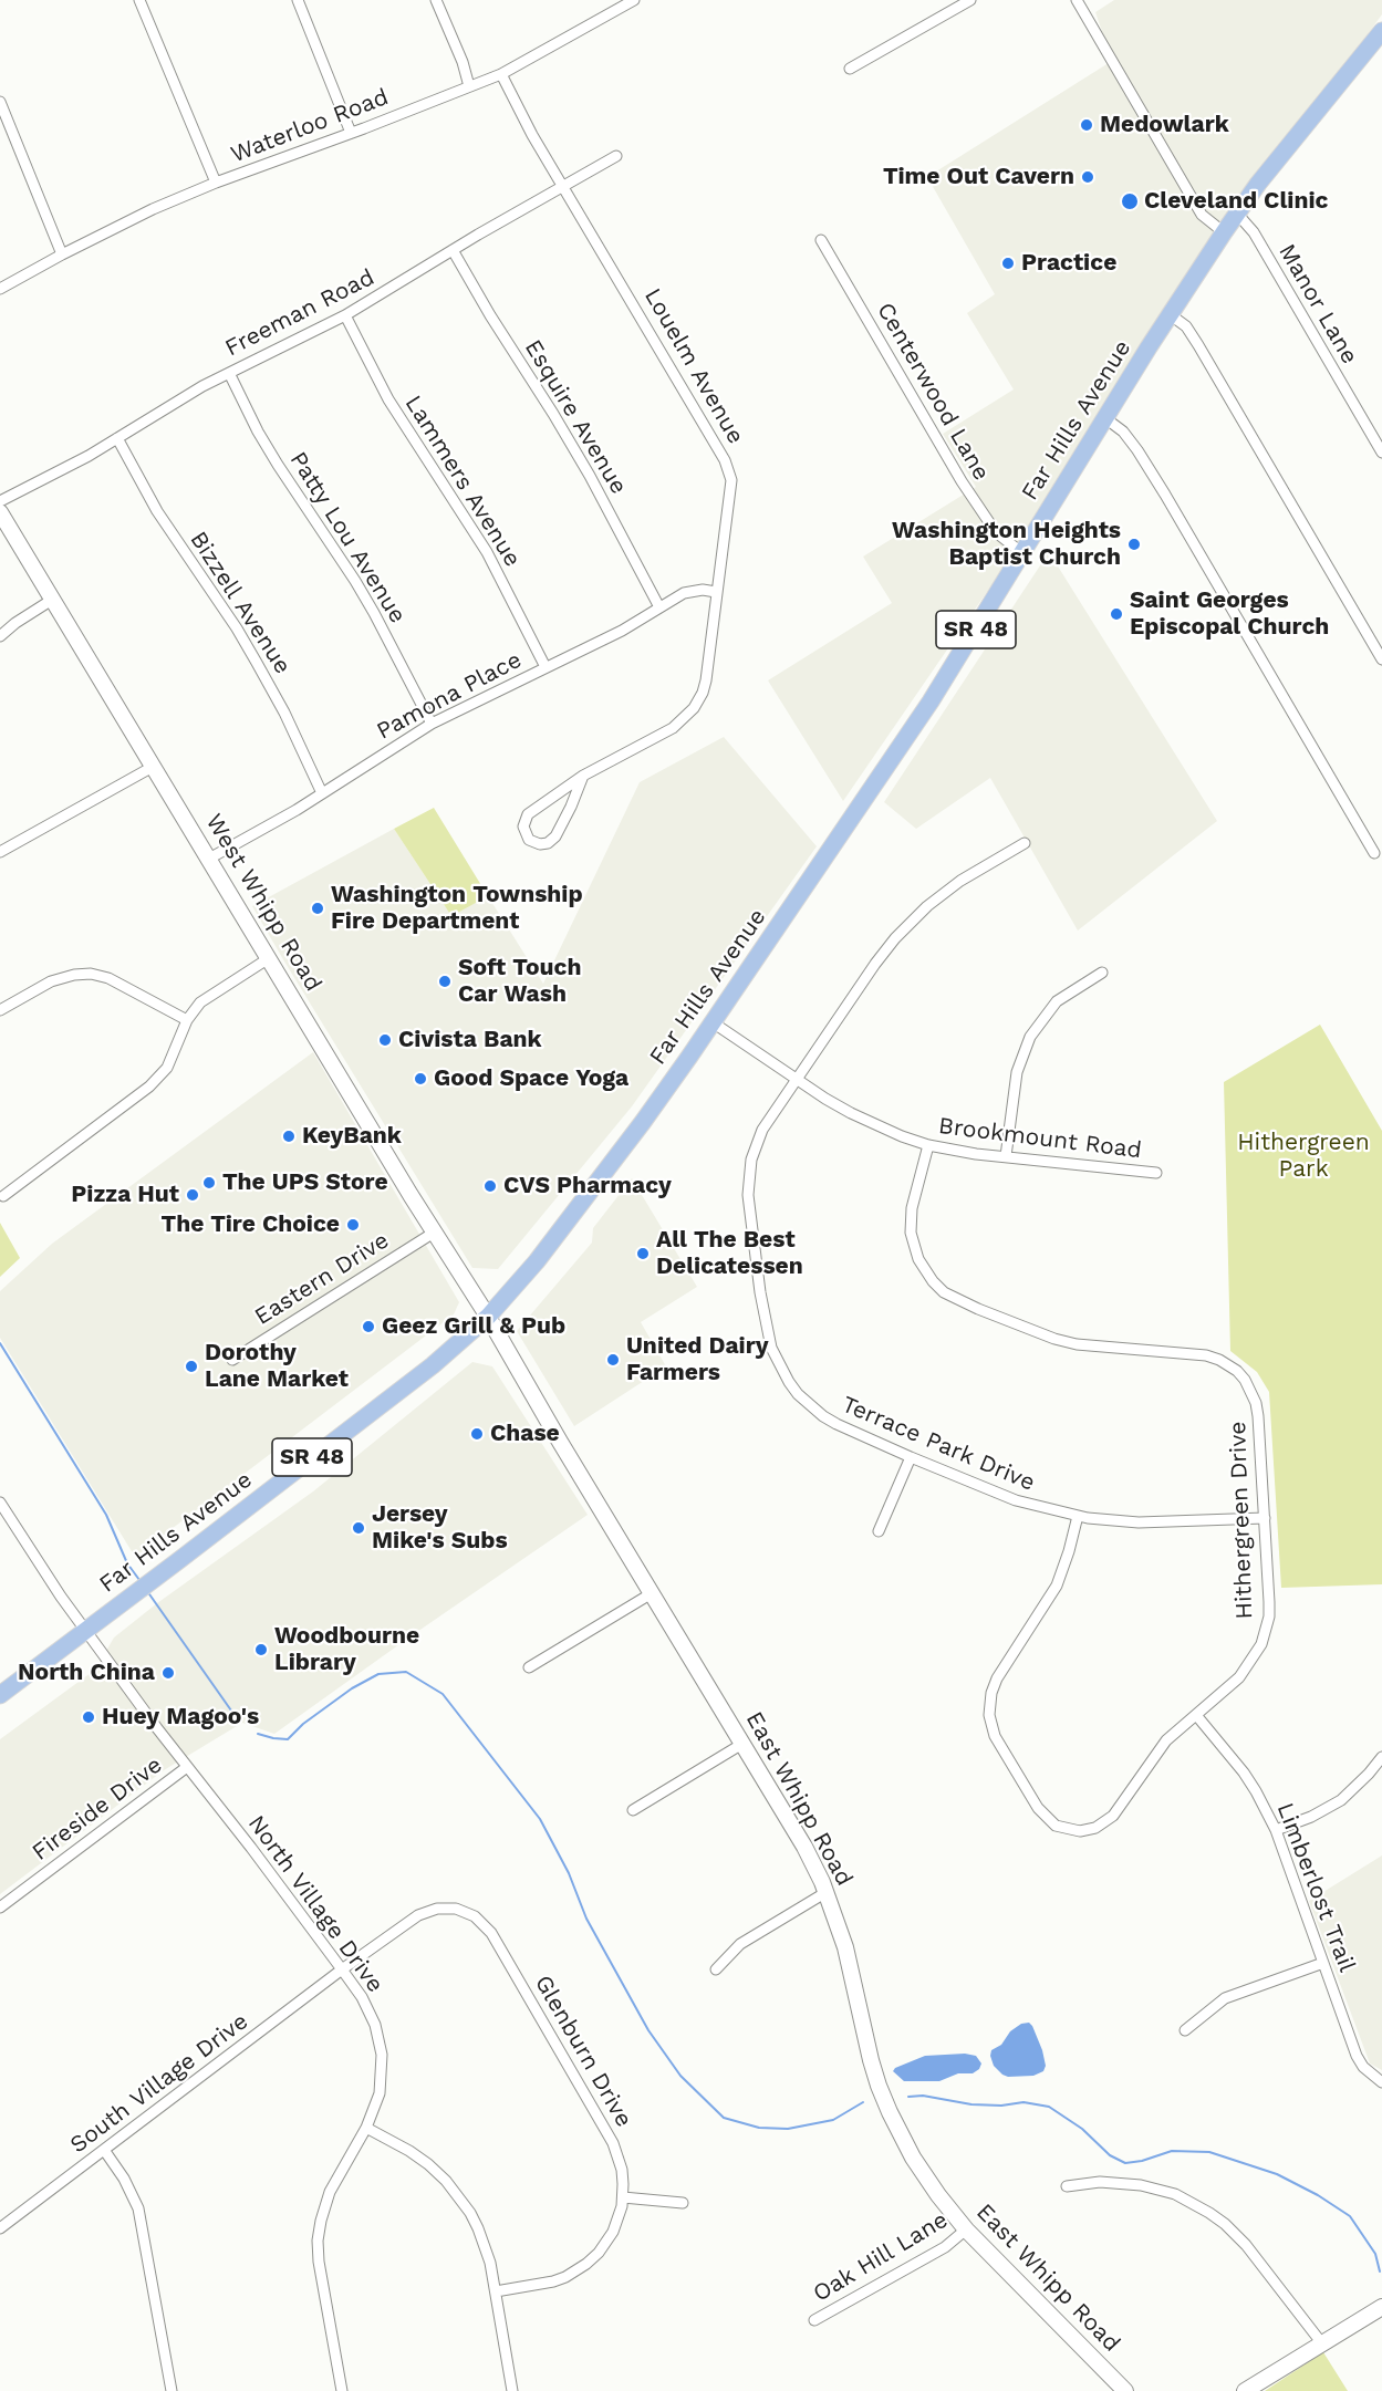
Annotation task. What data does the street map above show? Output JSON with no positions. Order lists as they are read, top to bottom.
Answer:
{
  "streets": {
    "main road": [
      "Far Hills Avenue",
      "SR 48",
      "West Whipp Road",
      "East Whipp Road"
    ],
    "street": [
      "Waterloo Road",
      "Manor Lane",
      "Freeman Road",
      "Louelm Avenue",
      "Centerwood Lane",
      "Esquire Avenue",
      "Lammers Avenue",
      "Patty Lou Avenue",
      "Bizzell Avenue",
      "Pamona Place",
      "Brookmount Road",
      "Eastern Drive",
      "Terrace Park Drive",
      "Hithergreen Drive",
      "Fireside Drive",
      "Limberlost Trail",
      "North Village Drive",
      "Glenburn Drive",
      "South Village Drive",
      "Oak Hill Lane"
    ]
  },
  "crossings": [
    ["Waterloo Road", "Louelm Avenue"],
    ["Manor Lane", "Far Hills Avenue"],
    ["Freeman Road", "Louelm Avenue"],
    ["Freeman Road", "Esquire Avenue"],
    ["Freeman Road", "Lammers Avenue"],
    ["Freeman Road", "Patty Lou Avenue"],
    ["Freeman Road", "Bizzell Avenue"],
    ["Louelm Avenue", "Pamona Place"],
    ["Centerwood Lane", "Far Hills Avenue"],
    ["Esquire Avenue", "Pamona Place"],
    ["Far Hills Avenue", "West Whipp Road"],
    ["Far Hills Avenue", "Brookmount Road"],
    ["Far Hills Avenue", "East Whipp Road"],
    ["Far Hills Avenue", "North Village Drive"],
    ["Lammers Avenue", "Pamona Place"],
    ["Patty Lou Avenue", "Pamona Place"],
    ["Bizzell Avenue", "Pamona Place"],
    ["Pamona Place", "West Whipp Road"],
    ["West Whipp Road", "Eastern Drive"],
    ["West Whipp Road", "East Whipp Road"],
    ["Brookmount Road", "Terrace Park Drive"],
    ["Brookmount Road", "Hithergreen Drive"],
    ["Terrace Park Drive", "Hithergreen Drive"],
    ["Hithergreen Drive", "Limberlost Trail"],
    ["East Whipp Road", "Oak Hill Lane"],
    ["Fireside Drive", "North Village Drive"],
    ["North Village Drive", "Glenburn Drive"],
    ["North Village Drive", "South Village Drive"],
    ["Glenburn Drive", "South Village Drive"]
  ],
  "parks": ["Hithergreen Park"],
  "places": [
    "Medowlark",
    "Time Out Cavern",
    "Cleveland Clinic",
    "Practice",
    "Washington Heights Baptist Church",
    "Saint Georges Episcopal Church",
    "Washington Township Fire Department",
    "Soft Touch Car Wash",
    "Civista Bank",
    "Good Space Yoga",
    "KeyBank",
    "The UPS Store",
    "CVS Pharmacy",
    "Pizza Hut",
    "The Tire Choice",
    "All The Best Delicatessen",
    "Geez Grill & Pub",
    "United Dairy Farmers",
    "Dorothy Lane Market",
    "Chase",
    "Jersey Mike's Subs",
    "Woodbourne Library",
    "North China",
    "Huey Magoo's"
  ]
}
